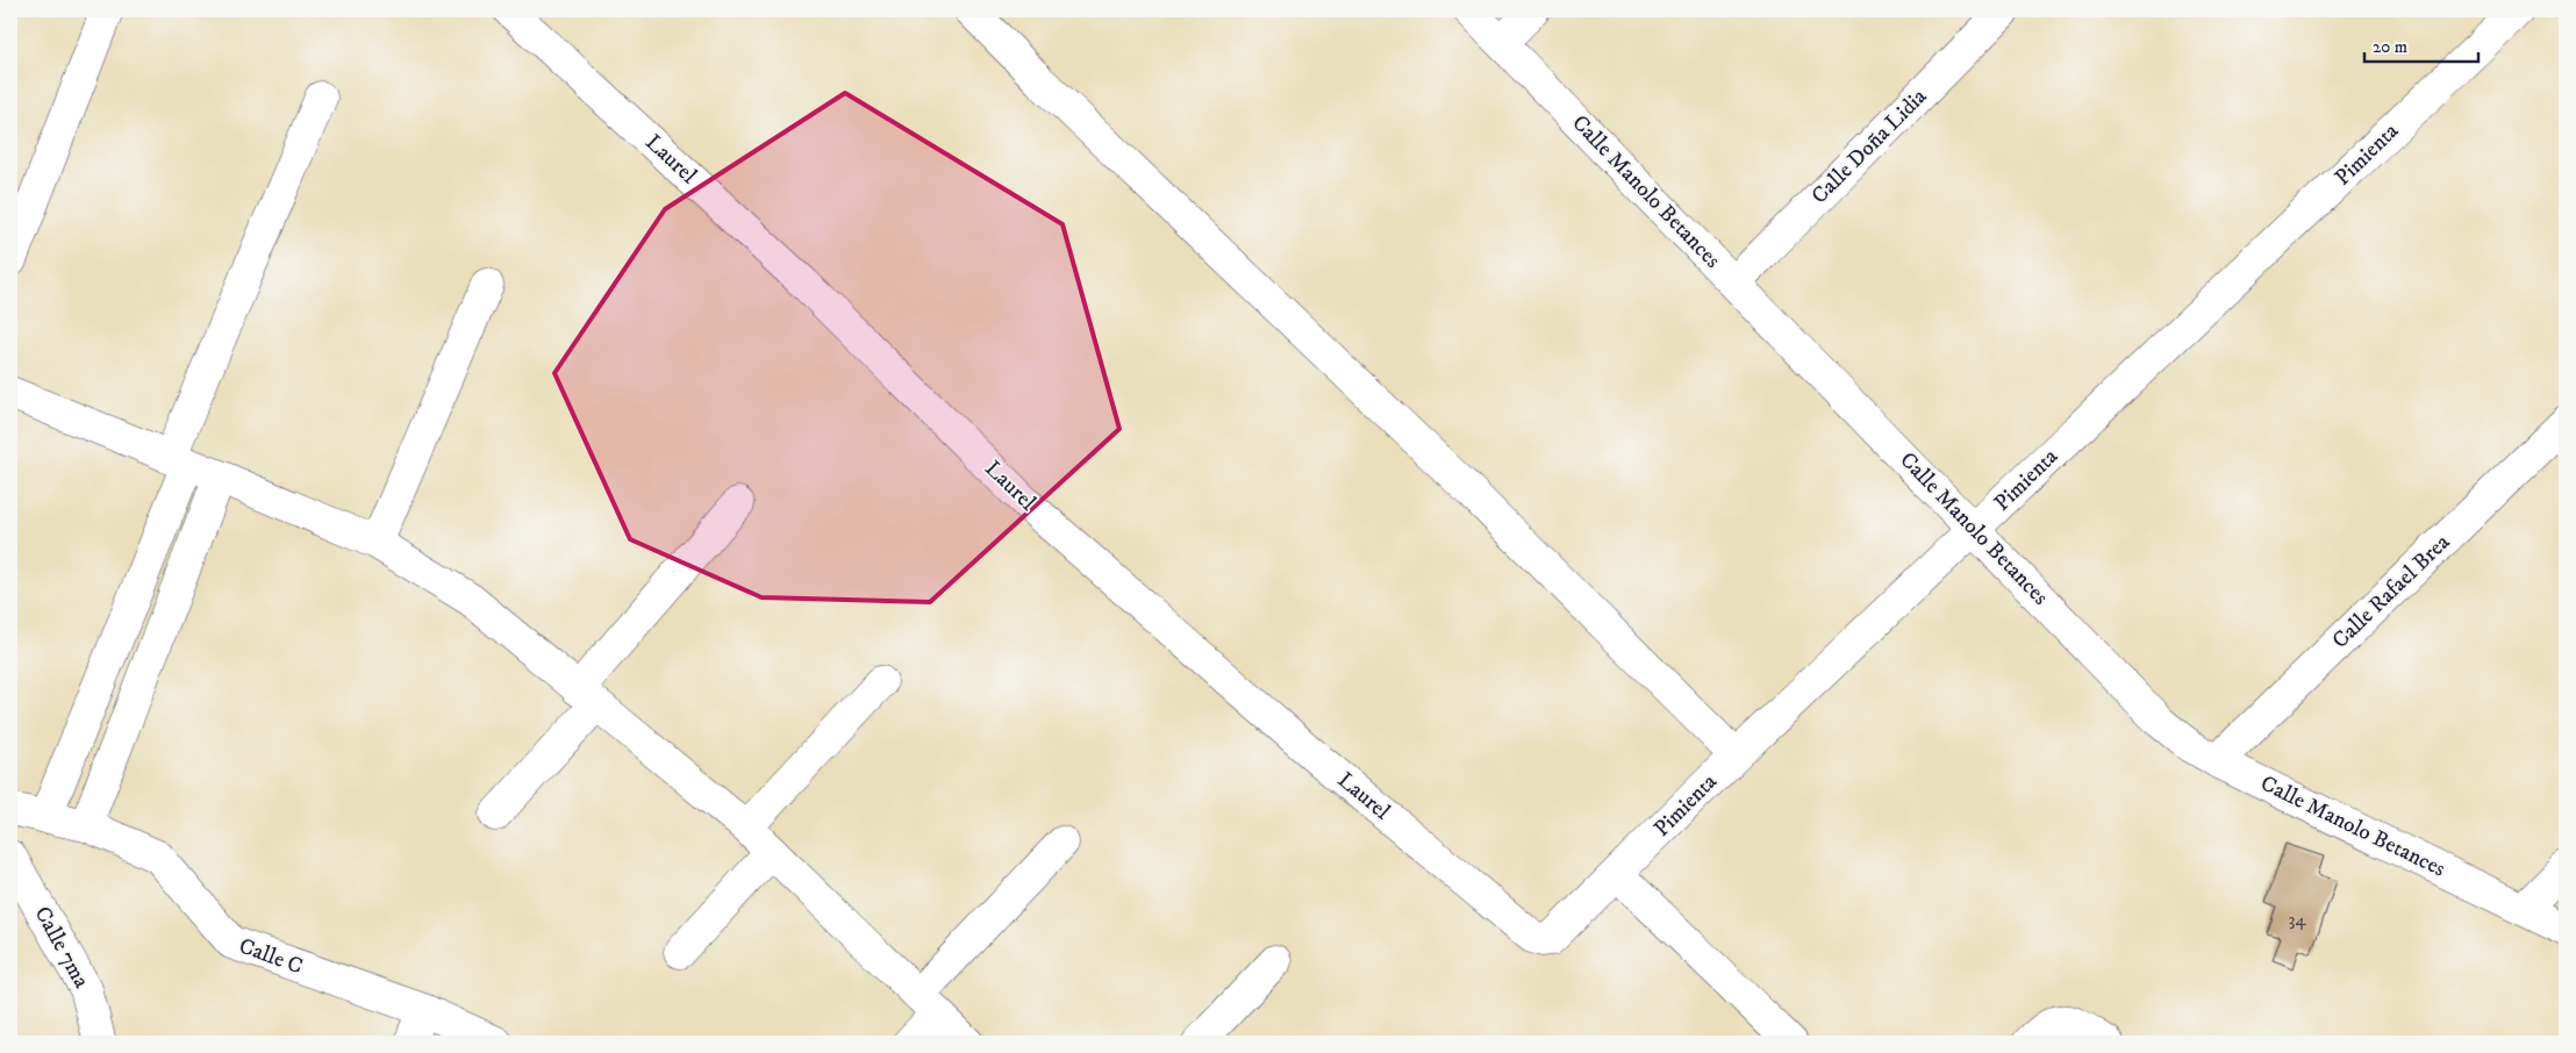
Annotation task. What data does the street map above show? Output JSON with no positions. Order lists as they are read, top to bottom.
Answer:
{
  "streets": {
    "street": [
      "Calle Doña Lidia",
      "Pimienta",
      "Laurel",
      "Calle Manolo Betances",
      "Calle Rafael Brea",
      "Calle 7ma",
      "Calle C"
    ]
  },
  "crossings": [
    ["Calle Doña Lidia", "Calle Manolo Betances"],
    ["Pimienta", "Laurel"],
    ["Pimienta", "Calle Manolo Betances"],
    ["Calle Manolo Betances", "Calle Rafael Brea"]
  ],
  "house_numbers": ["34"],
  "scale_bar": "20 m"
}
